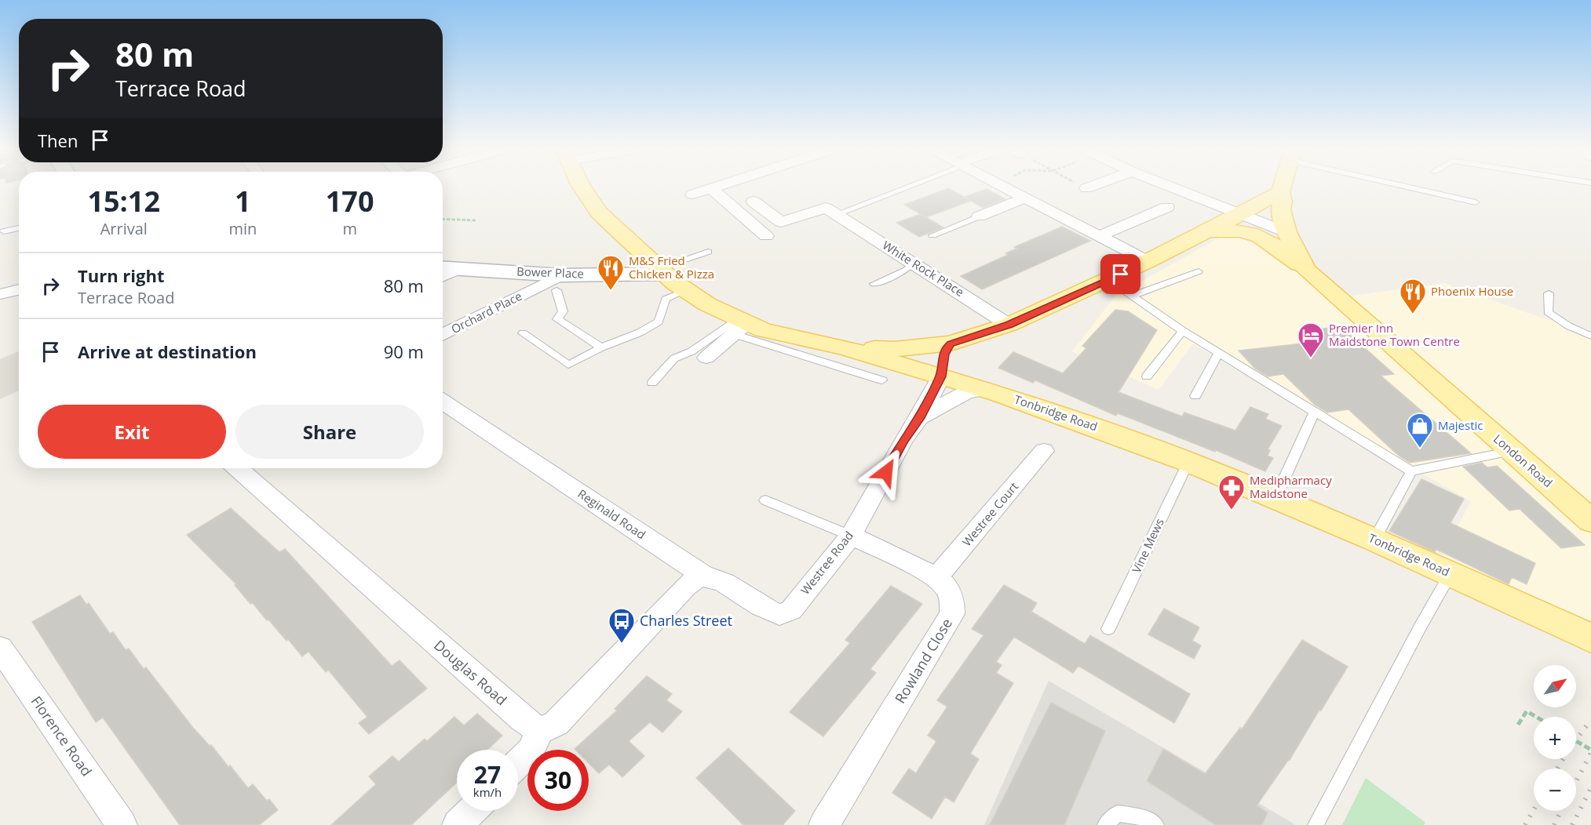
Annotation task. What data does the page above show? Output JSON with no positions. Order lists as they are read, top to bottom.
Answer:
{
  "streets": {
    "main road": ["Tonbridge Road", "London Road", "Westree Road"],
    "street": [
      "White Rock Place",
      "Bower Place",
      "Orchard Place",
      "Reginald Road",
      "Westree Court",
      "Rowland Close",
      "Douglas Road",
      "Florence Road"
    ],
    "lane": ["Vine Mews"]
  },
  "crossings": [
    ["Bower Place", "Orchard Place"],
    ["Bower Place", "Tonbridge Road"],
    ["Tonbridge Road", "Vine Mews"],
    ["Tonbridge Road", "Westree Road"],
    ["Reginald Road", "Westree Road"],
    ["Westree Court", "Rowland Close"],
    ["Westree Road", "Rowland Close"]
  ],
  "places": {
    "restaurant": ["M&S Fried Chicken & Pizza", "Phoenix House"],
    "hotel": ["Premier Inn Maidstone Town Centre"],
    "shop": ["Majestic"],
    "pharmacy": ["Medipharmacy Maidstone"],
    "bus stop": ["Charles Street"]
  },
  "north": "top right",
  "page": {
    "turn": ["80 m", "Terrace Road"],
    "then": "Then",
    "eta": [
      "15:12",
      "Arrival",
      "1",
      "min",
      "170",
      "m"
    ],
    "list": [
      {
        "name": "Turn right",
        "note": "Terrace Road",
        "value": "80 m"
      },
      {
        "name": "Arrive at destination",
        "value": "90 m"
      }
    ],
    "buttons": ["Exit", "Share"],
    "map_buttons": ["+", "−"],
    "speed": "27 km/h",
    "limit": "30"
  }
}
